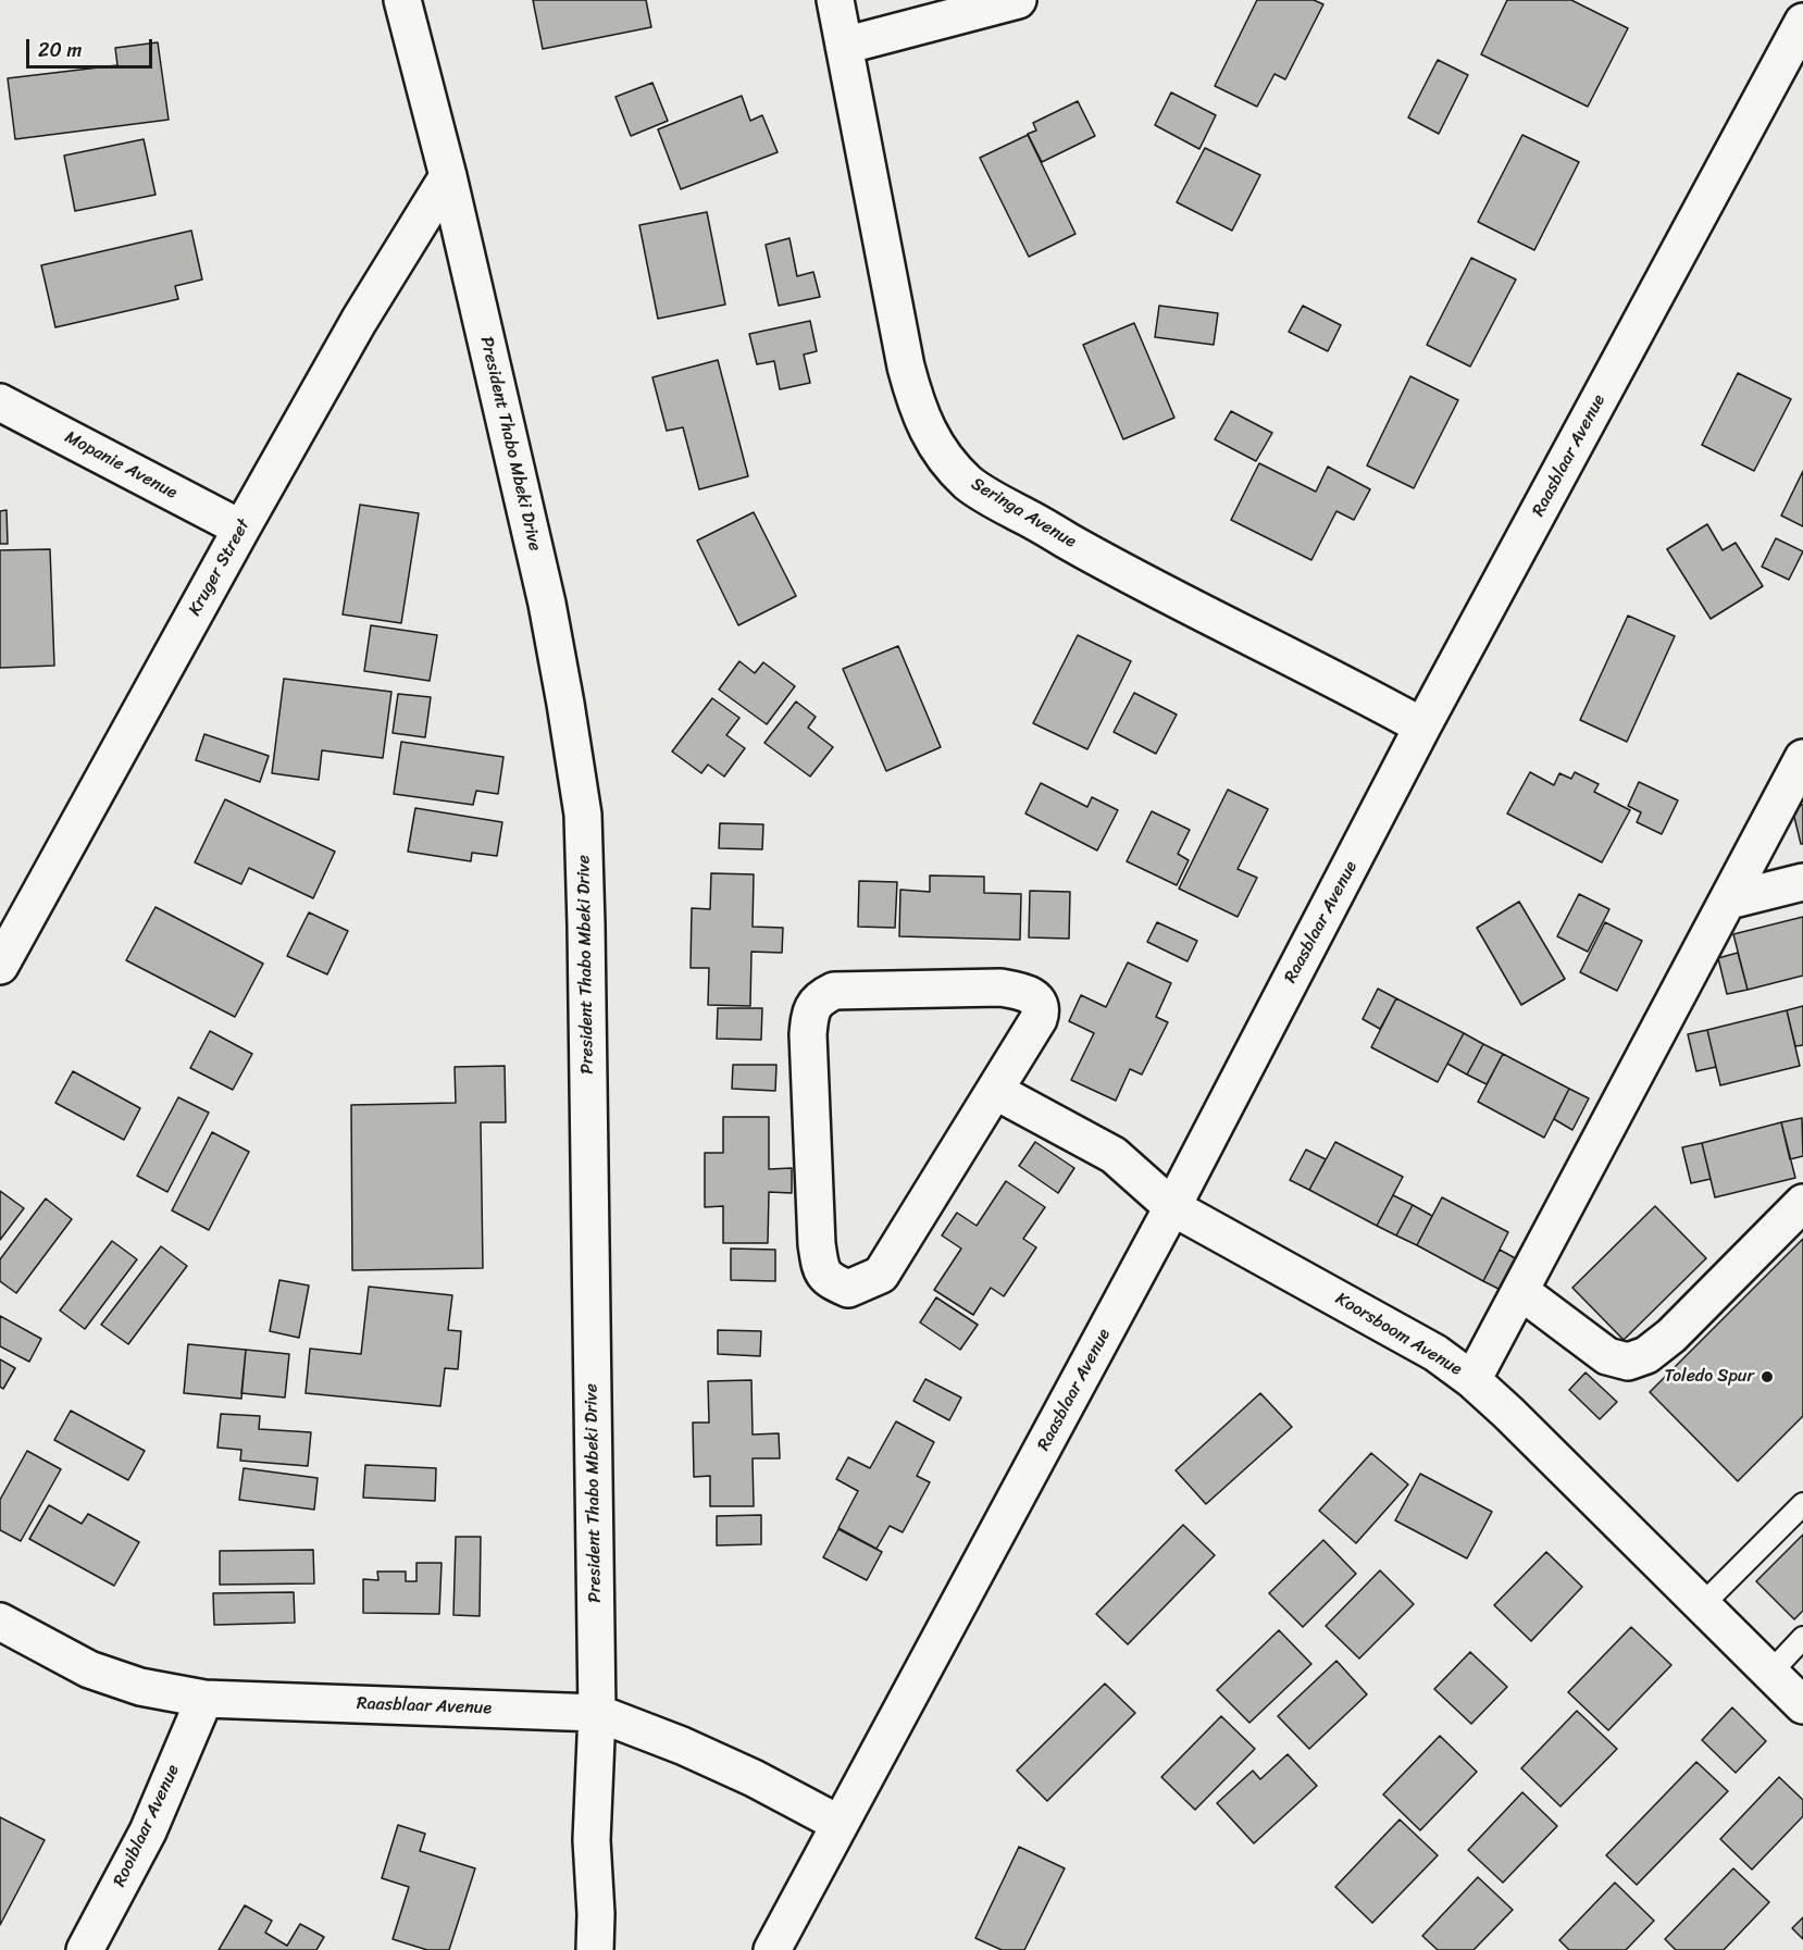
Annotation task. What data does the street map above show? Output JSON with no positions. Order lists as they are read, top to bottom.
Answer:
{
  "streets": {
    "street": [
      "President Thabo Mbeki Drive",
      "Raasblaar Avenue",
      "Mopanie Avenue",
      "Seringa Avenue",
      "Kruger Street",
      "Koorsboom Avenue",
      "Rooiblaar Avenue"
    ]
  },
  "crossings": [
    ["President Thabo Mbeki Drive", "Raasblaar Avenue"],
    ["President Thabo Mbeki Drive", "Kruger Street"],
    ["Raasblaar Avenue", "Seringa Avenue"],
    ["Raasblaar Avenue", "Koorsboom Avenue"],
    ["Raasblaar Avenue", "Rooiblaar Avenue"],
    ["Mopanie Avenue", "Kruger Street"]
  ],
  "places": ["Toledo Spur"],
  "scale_bar": "20 m"
}
